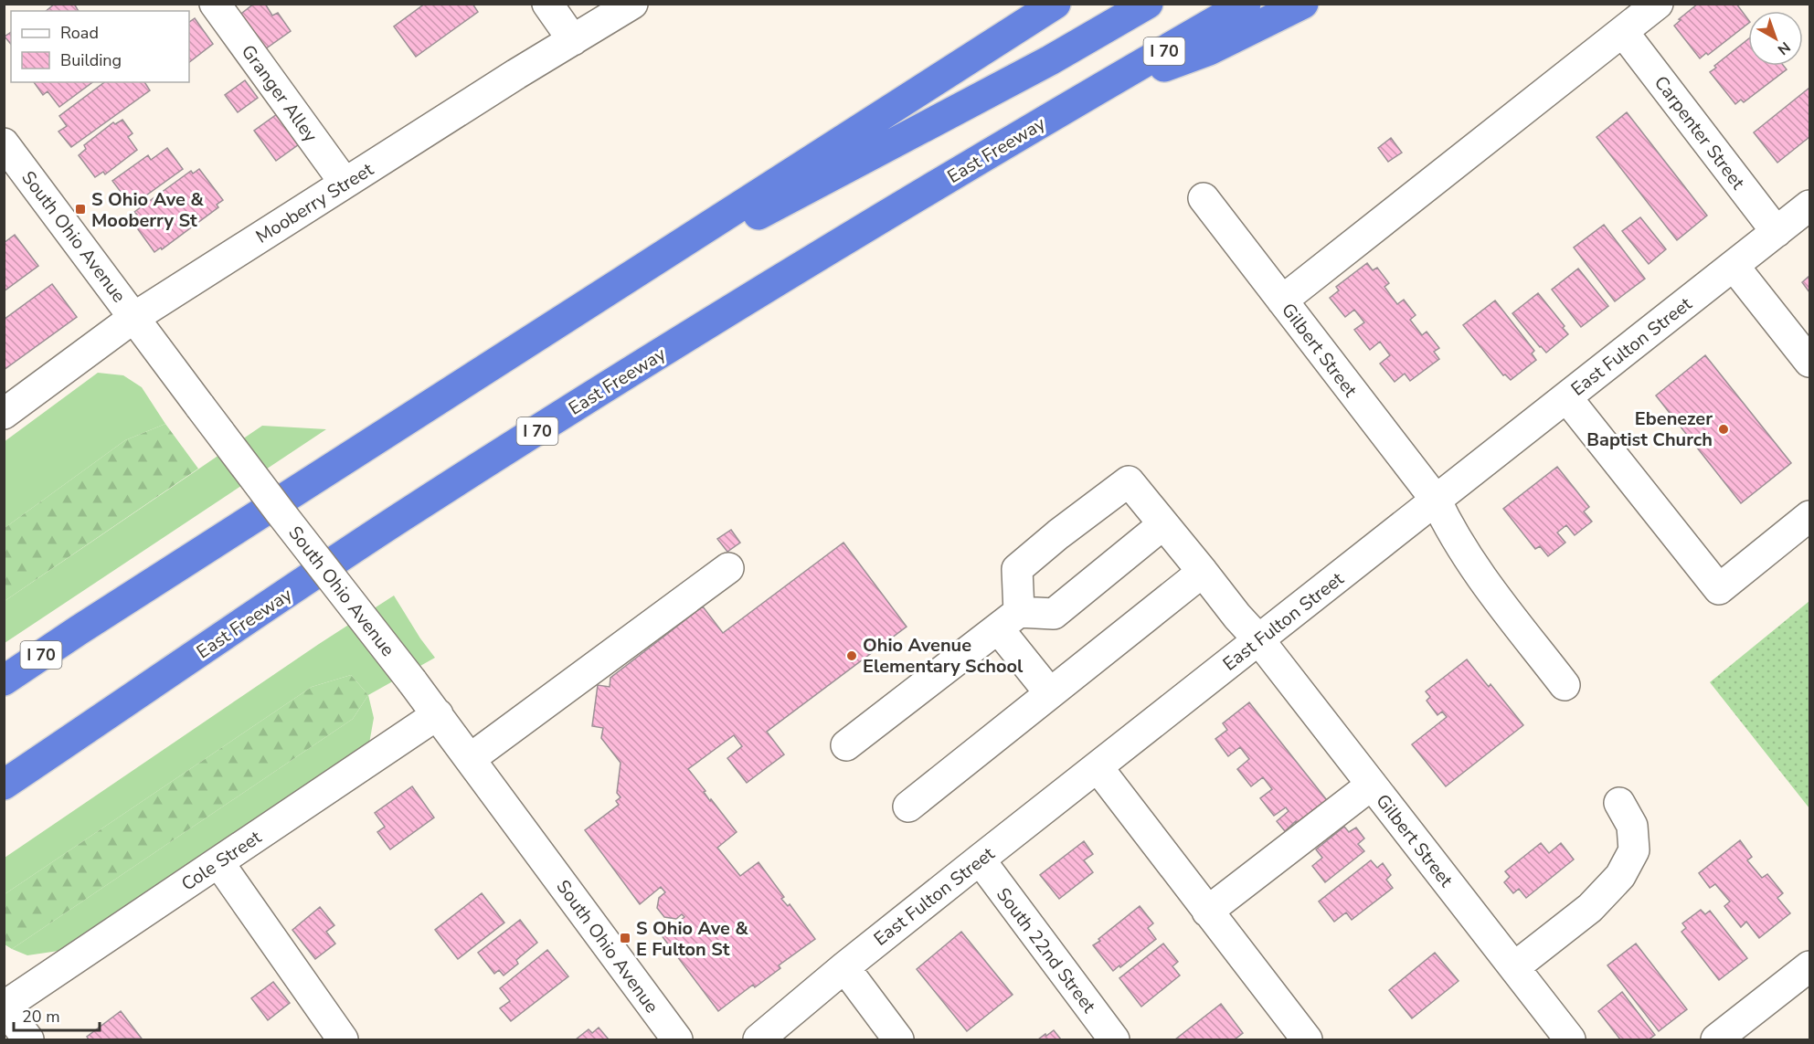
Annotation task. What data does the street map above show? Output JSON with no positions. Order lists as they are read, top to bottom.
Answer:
{
  "streets": {
    "highway": ["I 70", "East Freeway"],
    "street": [
      "Granger Alley",
      "Carpenter Street",
      "Mooberry Street",
      "South Ohio Avenue",
      "East Fulton Street",
      "Gilbert Street",
      "Cole Street",
      "South 22nd Street"
    ]
  },
  "crossings": [
    ["Granger Alley", "Mooberry Street"],
    ["Carpenter Street", "East Fulton Street"],
    ["Mooberry Street", "South Ohio Avenue"],
    ["South Ohio Avenue", "Cole Street"],
    ["East Fulton Street", "Gilbert Street"],
    ["East Fulton Street", "South 22nd Street"]
  ],
  "places": {
    "transit": ["S Ohio Ave & Mooberry St", "S Ohio Ave & E Fulton St"],
    "other": ["Ebenezer Baptist Church", "Ohio Avenue Elementary School"]
  },
  "legend": ["Road", "Building"],
  "scale_bar": "20 m",
  "north": "bottom right"
}
